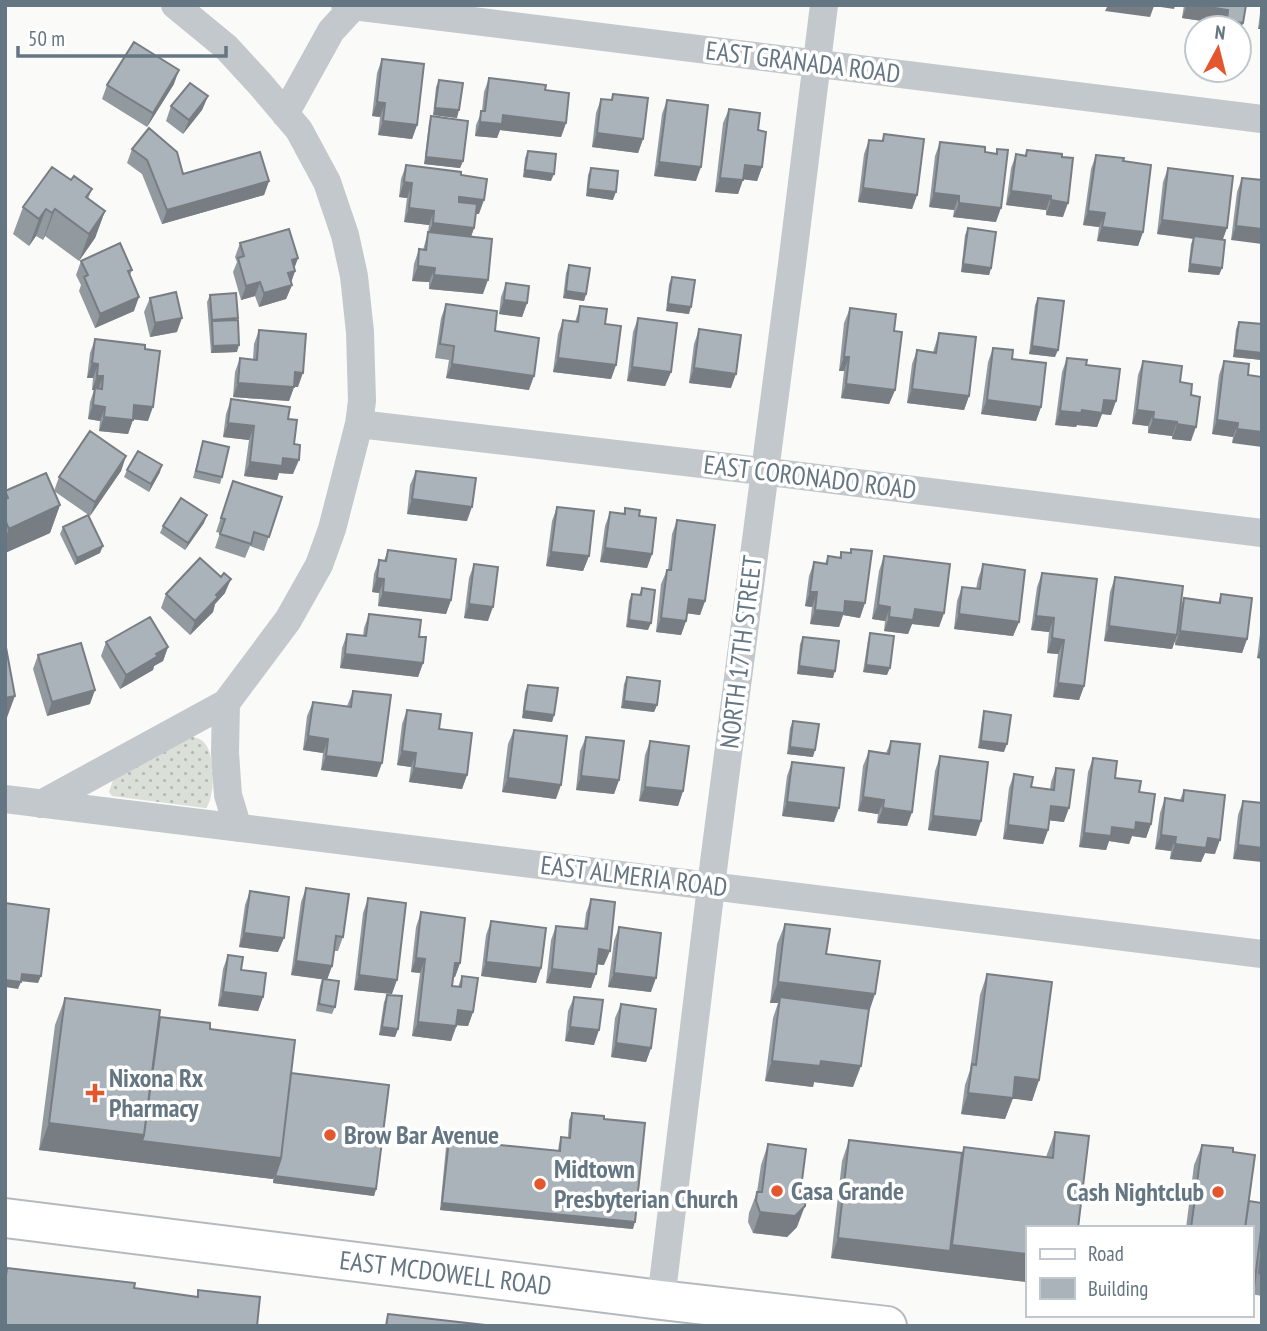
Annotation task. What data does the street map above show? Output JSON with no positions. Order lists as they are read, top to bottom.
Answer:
{
  "streets": {
    "main road": ["EAST MCDOWELL ROAD"],
    "street": [
      "EAST GRANADA ROAD",
      "EAST CORONADO ROAD",
      "NORTH 17TH STREET",
      "EAST ALMERIA ROAD"
    ]
  },
  "crossings": [
    ["EAST GRANADA ROAD", "NORTH 17TH STREET"],
    ["EAST CORONADO ROAD", "NORTH 17TH STREET"],
    ["NORTH 17TH STREET", "EAST ALMERIA ROAD"],
    ["NORTH 17TH STREET", "EAST MCDOWELL ROAD"]
  ],
  "places": {
    "health": ["Nixona Rx Pharmacy"],
    "other": [
      "Brow Bar Avenue",
      "Midtown Presbyterian Church",
      "Casa Grande",
      "Cash Nightclub"
    ]
  },
  "legend": ["Road", "Building"],
  "scale_bar": "50 m",
  "north": "top"
}
